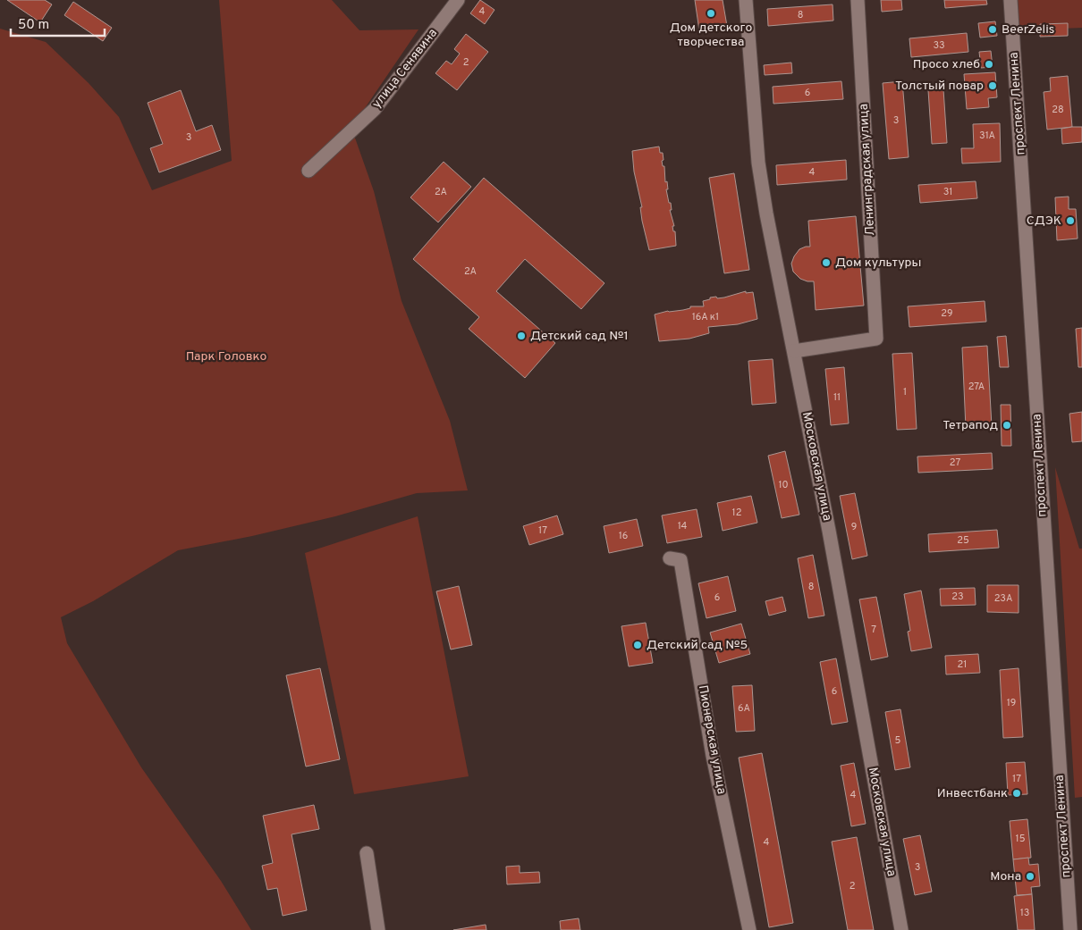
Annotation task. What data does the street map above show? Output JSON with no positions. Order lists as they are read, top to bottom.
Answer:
{
  "streets": {
    "street": [
      "улица Сенявина",
      "проспект Ленина",
      "Ленинградская улица",
      "Московская улица",
      "Пионерская улица"
    ]
  },
  "crossings": [
    ["Ленинградская улица", "Московская улица"]
  ],
  "parks": ["Парк Головко"],
  "places": [
    "Дом детского творчества",
    "BeerZelis",
    "Просо хлеб",
    "Толстый повар",
    "СДЭК",
    "Дом культуры",
    "Детский сад №1",
    "Тетрапод",
    "Детский сад №5",
    "Инвестбанк",
    "Мона"
  ],
  "house_numbers": [
    "4",
    "8",
    "33",
    "2",
    "6",
    "28",
    "3",
    "31А",
    "3",
    "4",
    "2А",
    "31",
    "2А",
    "29",
    "16А к1",
    "27А",
    "1",
    "11",
    "27",
    "10",
    "12",
    "14",
    "9",
    "17",
    "16",
    "25",
    "8",
    "23",
    "6",
    "23А",
    "7",
    "21",
    "6",
    "19",
    "6А",
    "5",
    "17",
    "4",
    "15",
    "4",
    "3",
    "2",
    "13"
  ],
  "scale_bar": "50 m"
}
